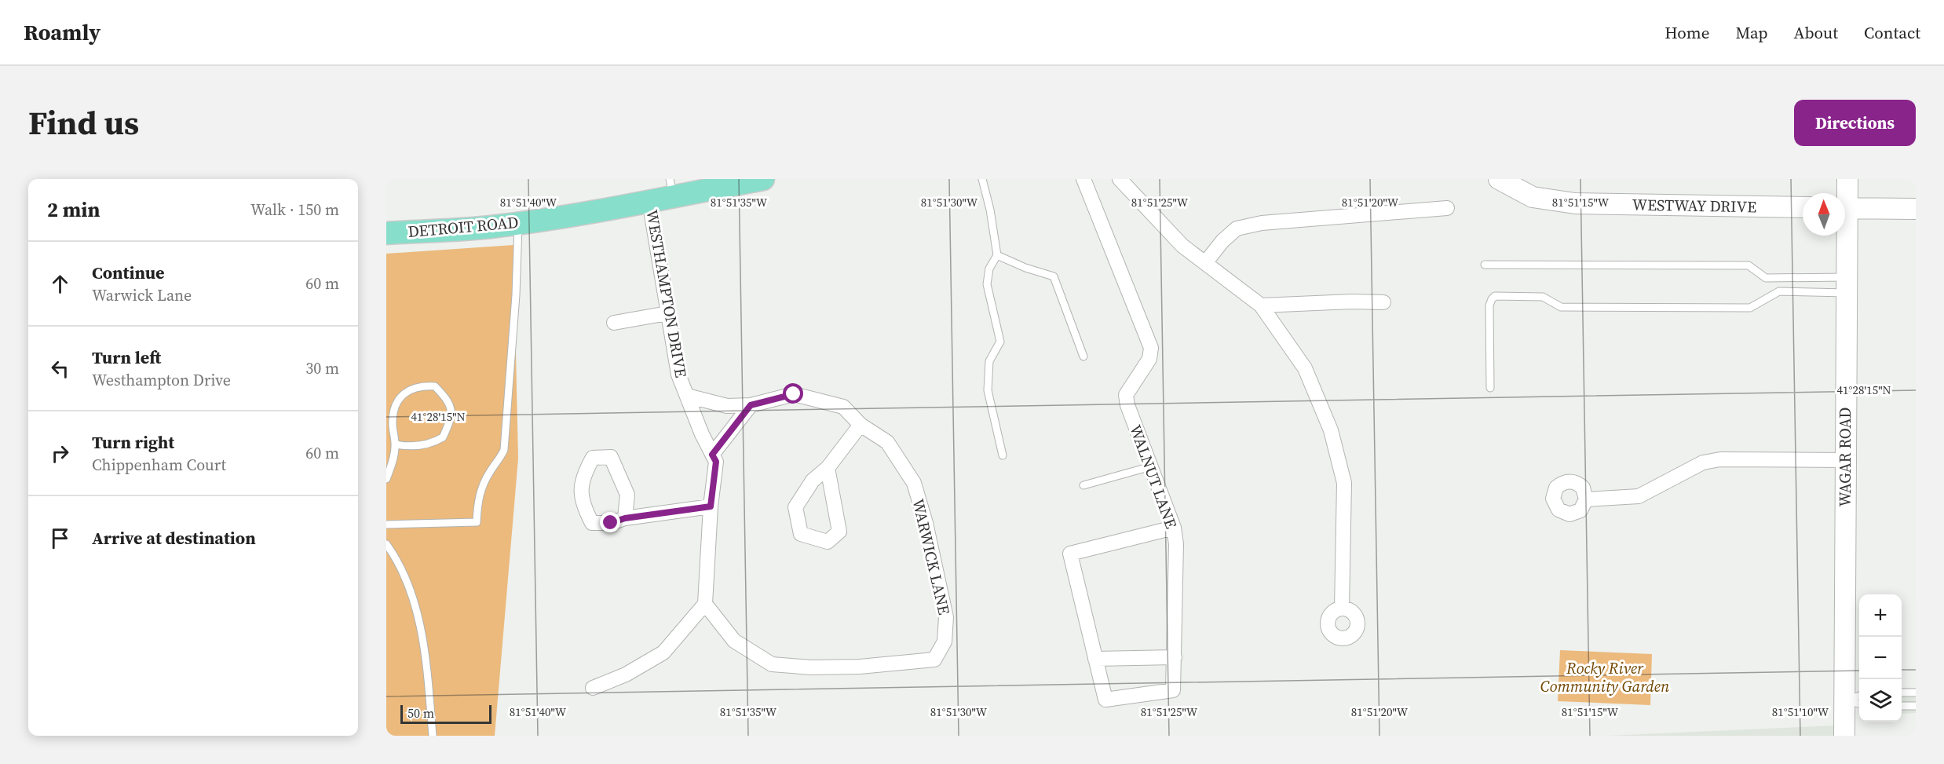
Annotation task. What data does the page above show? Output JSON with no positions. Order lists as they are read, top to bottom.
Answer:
{
  "streets": {
    "main road": ["WESTWAY DRIVE", "DETROIT ROAD", "WAGAR ROAD"],
    "street": ["WESTHAMPTON DRIVE", "WALNUT LANE", "WARWICK LANE"]
  },
  "crossings": [
    ["DETROIT ROAD", "WESTHAMPTON DRIVE"],
    ["WESTHAMPTON DRIVE", "WARWICK LANE"]
  ],
  "parks": ["Rocky River Community Garden"],
  "scale_bar": "50 m",
  "north": "top",
  "page": {
    "header": "Roamly",
    "nav": [
      "Home",
      "Map",
      "About",
      "Contact"
    ],
    "title": "Find us",
    "buttons": "Directions",
    "heading": ["2 min", "Walk · 150 m"],
    "list": [
      ["Continue", "Warwick Lane", "60 m"],
      ["Turn left", "Westhampton Drive", "30 m"],
      ["Turn right", "Chippenham Court", "60 m"],
      "Arrive at destination"
    ],
    "map_buttons": ["+", "−"],
    "scale": "50 m"
  },
  "coordinates": [
    "81°51'40\"W",
    "81°51'35\"W",
    "81°51'30\"W",
    "81°51'25\"W",
    "81°51'20\"W",
    "81°51'15\"W",
    "41°28'15\"N",
    "81°51'10\"W"
  ]
}
